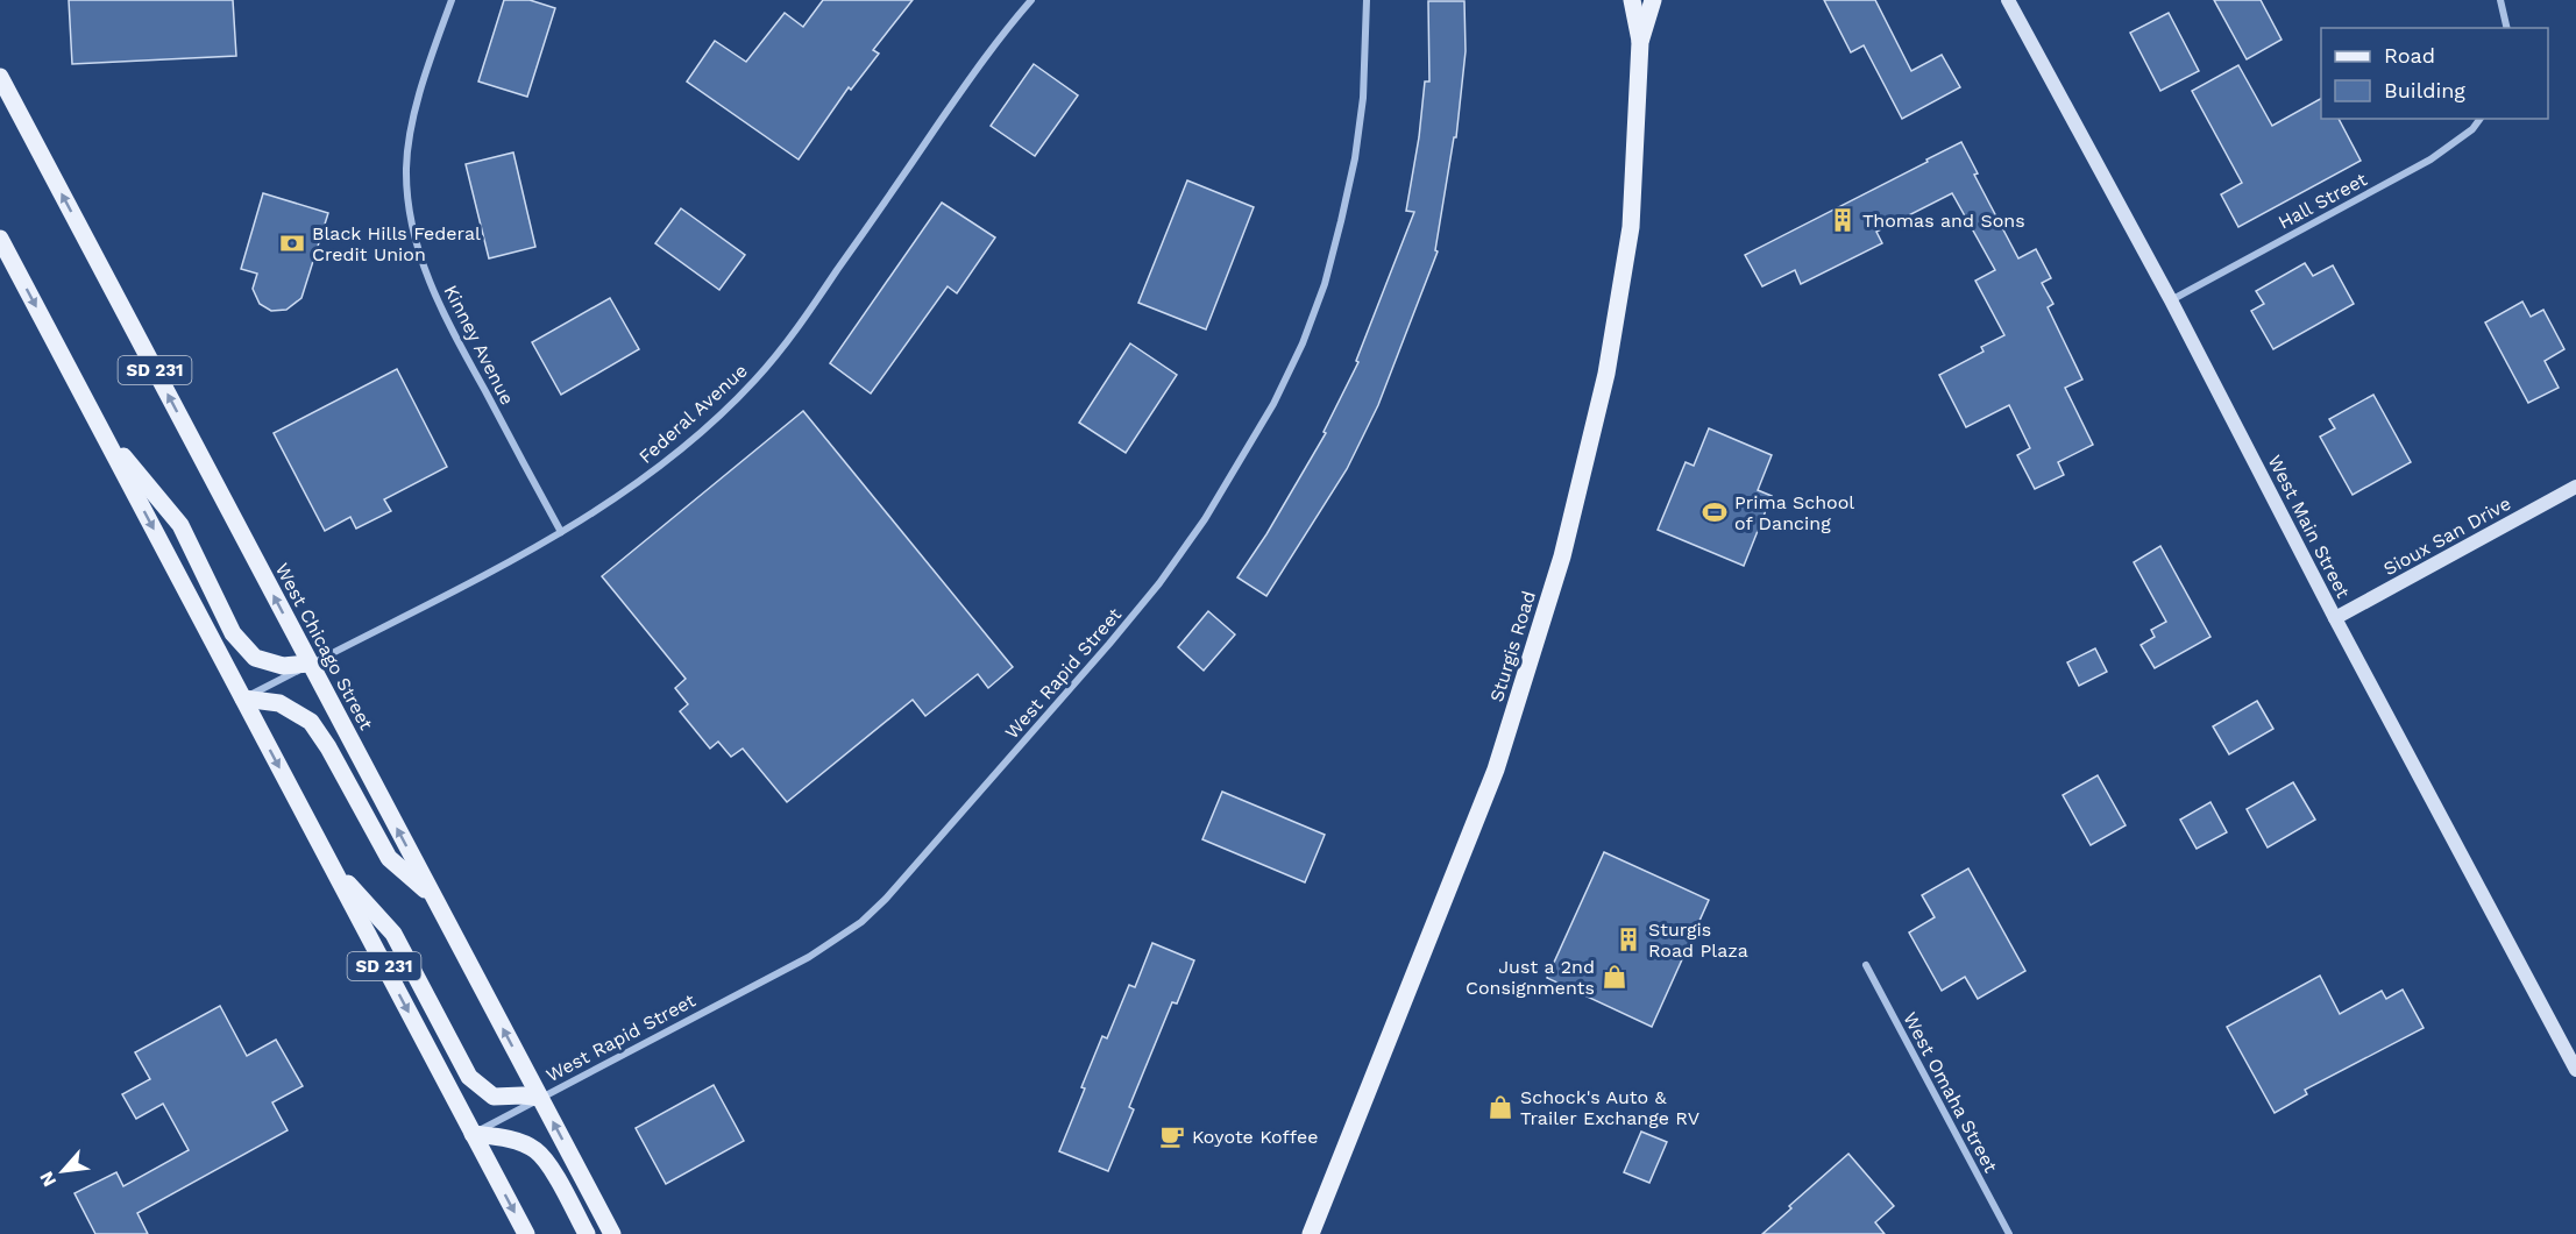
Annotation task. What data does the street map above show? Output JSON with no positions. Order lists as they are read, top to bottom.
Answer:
{
  "streets": {
    "main road": ["SD 231", "West Chicago Street", "Sturgis Road"],
    "street": [
      "Hall Street",
      "Kinney Avenue",
      "Federal Avenue",
      "West Main Street",
      "Sioux San Drive",
      "West Rapid Street",
      "West Omaha Street"
    ]
  },
  "crossings": [
    ["Hall Street", "West Main Street"],
    ["Kinney Avenue", "Federal Avenue"],
    ["SD 231", "Federal Avenue"],
    ["SD 231", "West Rapid Street"],
    ["Federal Avenue", "West Chicago Street"],
    ["West Main Street", "Sioux San Drive"],
    ["West Chicago Street", "West Rapid Street"]
  ],
  "places": {
    "building": ["Thomas and Sons", "Sturgis Road Plaza"],
    "bank": ["Black Hills Federal Credit Union"],
    "sports": ["Prima School of Dancing"],
    "shop": ["Just a 2nd Consignments", "Schock's Auto & Trailer Exchange RV"],
    "cafe": ["Koyote Koffee"]
  },
  "legend": ["Road", "Building"],
  "north": "bottom left"
}
